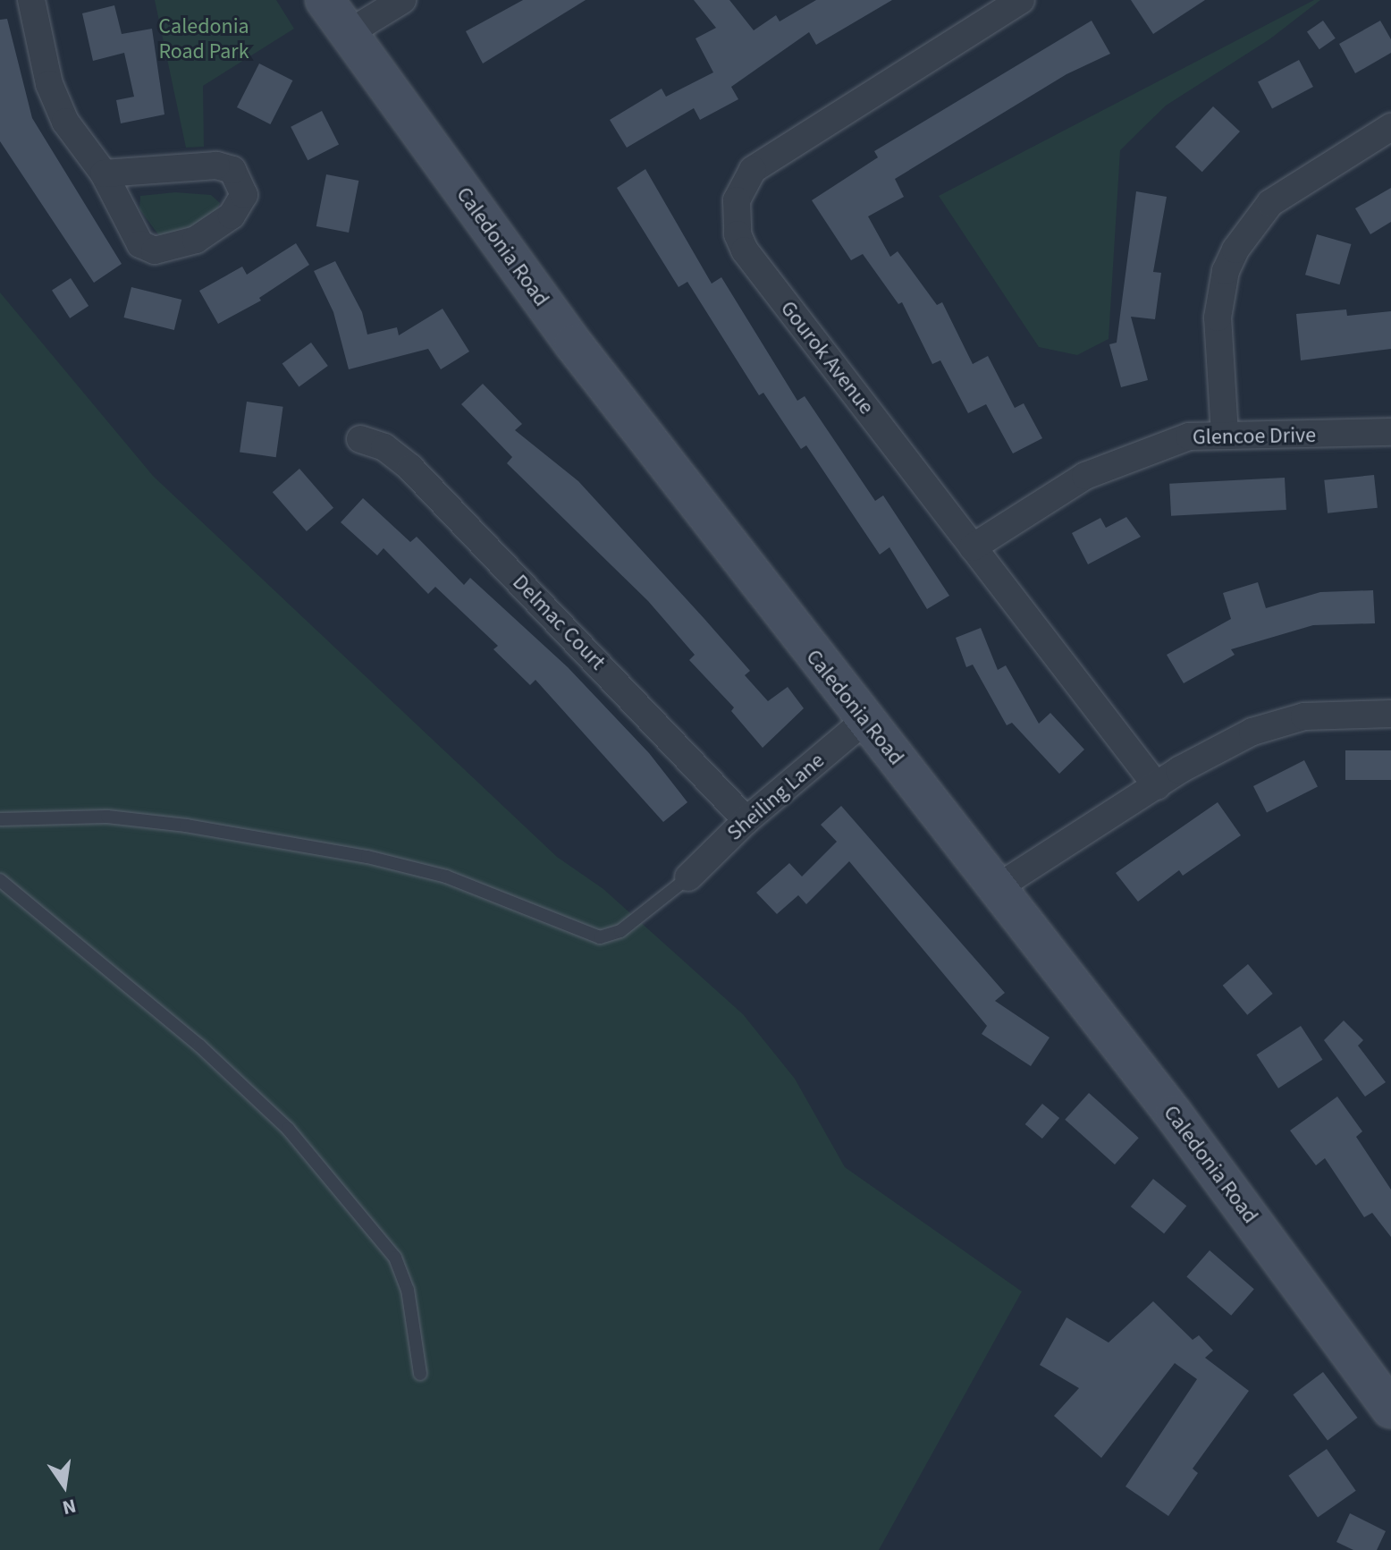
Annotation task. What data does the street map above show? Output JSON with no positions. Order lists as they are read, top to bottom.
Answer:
{
  "streets": {
    "street": [
      "Caledonia Road",
      "Gourok Avenue",
      "Glencoe Drive",
      "Delmac Court",
      "Sheiling Lane"
    ]
  },
  "crossings": [
    ["Caledonia Road", "Sheiling Lane"],
    ["Gourok Avenue", "Glencoe Drive"],
    ["Delmac Court", "Sheiling Lane"]
  ],
  "parks": ["Caledonia Road Park"],
  "north": "bottom"
}
